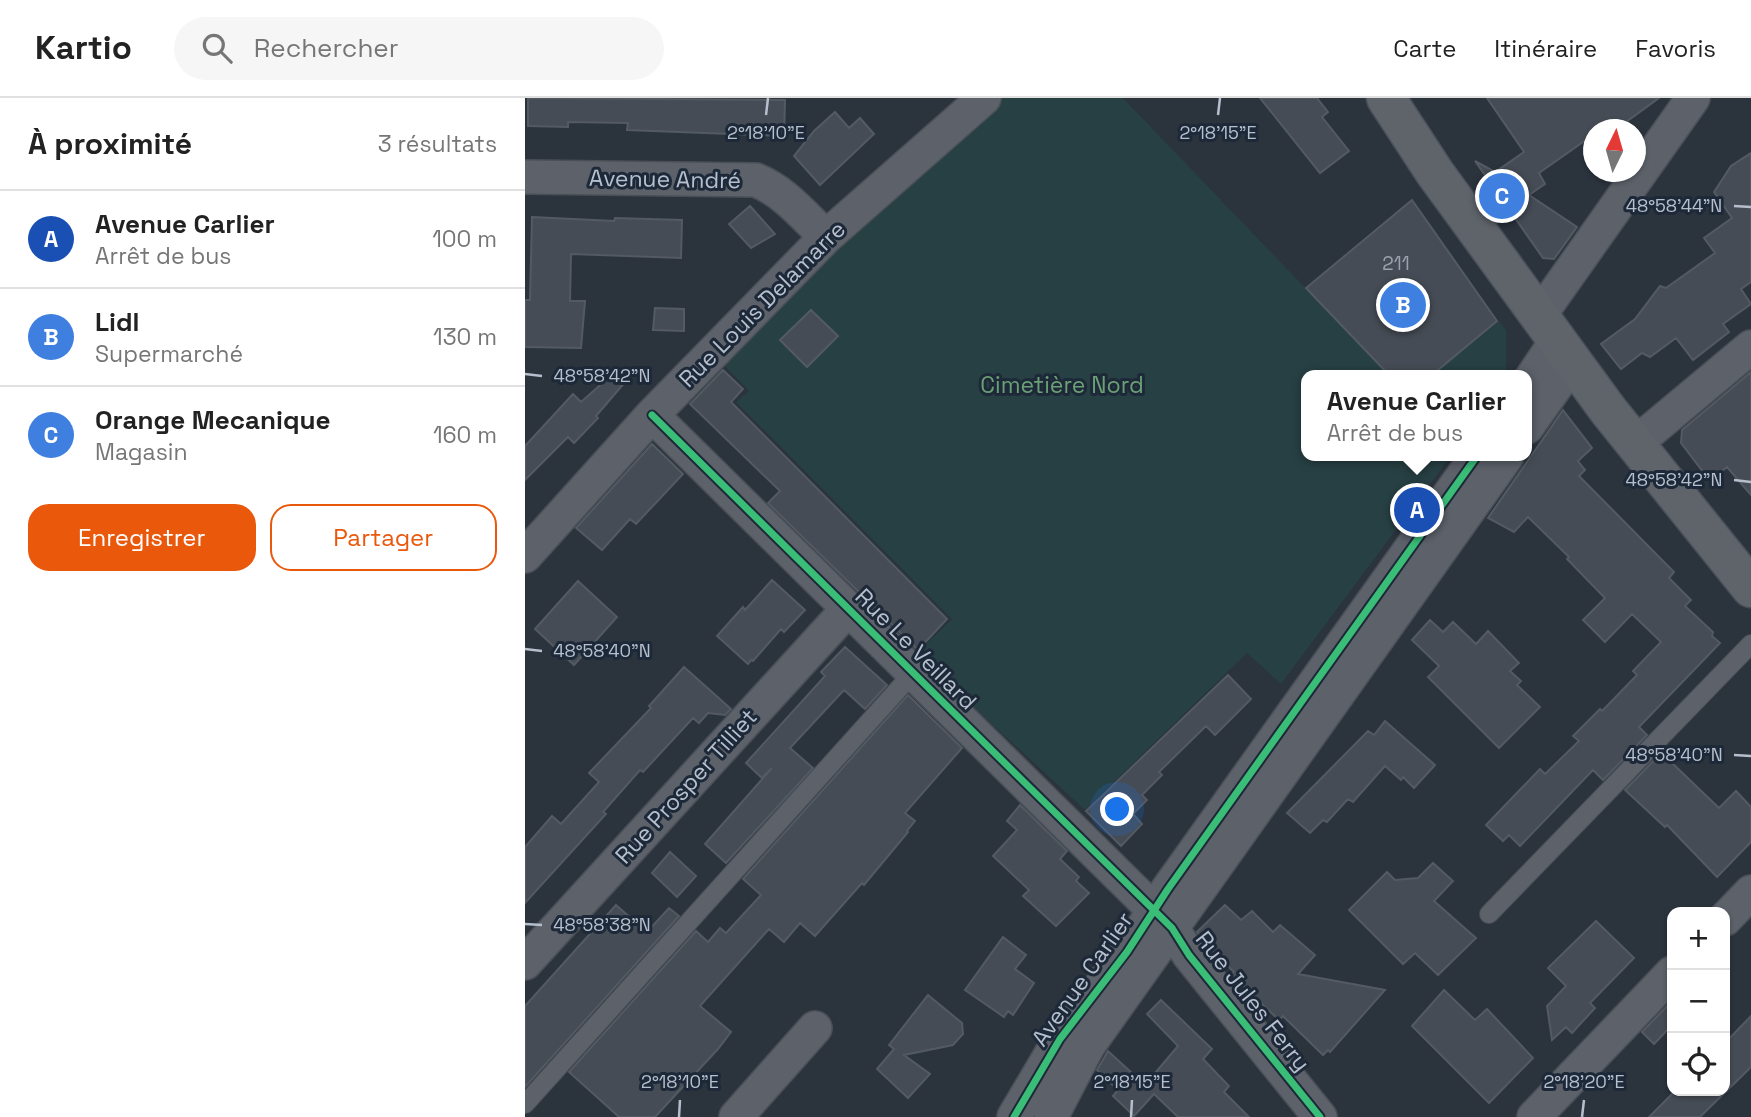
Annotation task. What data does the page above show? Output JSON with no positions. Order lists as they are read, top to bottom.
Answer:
{
  "streets": {
    "street": [
      "Avenue André",
      "Rue Louis Delamarre",
      "Rue Le Veillard",
      "Rue Prosper Tilliet",
      "Avenue Carlier",
      "Rue Jules Ferry"
    ]
  },
  "crossings": [
    ["Avenue André", "Rue Louis Delamarre"],
    ["Rue Louis Delamarre", "Rue Le Veillard"],
    ["Rue Le Veillard", "Rue Prosper Tilliet"],
    ["Rue Le Veillard", "Avenue Carlier"],
    ["Rue Le Veillard", "Rue Jules Ferry"],
    ["Avenue Carlier", "Rue Jules Ferry"]
  ],
  "parks": ["Cimetière Nord"],
  "house_numbers": ["211"],
  "north": "top",
  "page": {
    "header": "Kartio",
    "search": "Rechercher",
    "nav": ["Carte", "Itinéraire", "Favoris"],
    "heading": ["À proximité", "3 résultats"],
    "pins": ["C", "B", "A"],
    "list": [
      {
        "mark": "A",
        "name": "Avenue Carlier",
        "note": "Arrêt de bus",
        "value": "100 m"
      },
      {
        "mark": "B",
        "name": "Lidl",
        "note": "Supermarché",
        "value": "130 m"
      },
      {
        "mark": "C",
        "name": "Orange Mecanique",
        "note": "Magasin",
        "value": "160 m"
      }
    ],
    "popup": ["Avenue Carlier", "Arrêt de bus"],
    "buttons": ["Enregistrer", "Partager"],
    "map_buttons": ["+", "−"]
  },
  "coordinates": [
    "2°18'10\"E",
    "2°18'15\"E",
    "48°58'44\"N",
    "48°58'42\"N",
    "48°58'40\"N",
    "48°58'38\"N",
    "2°18'20\"E"
  ]
}
